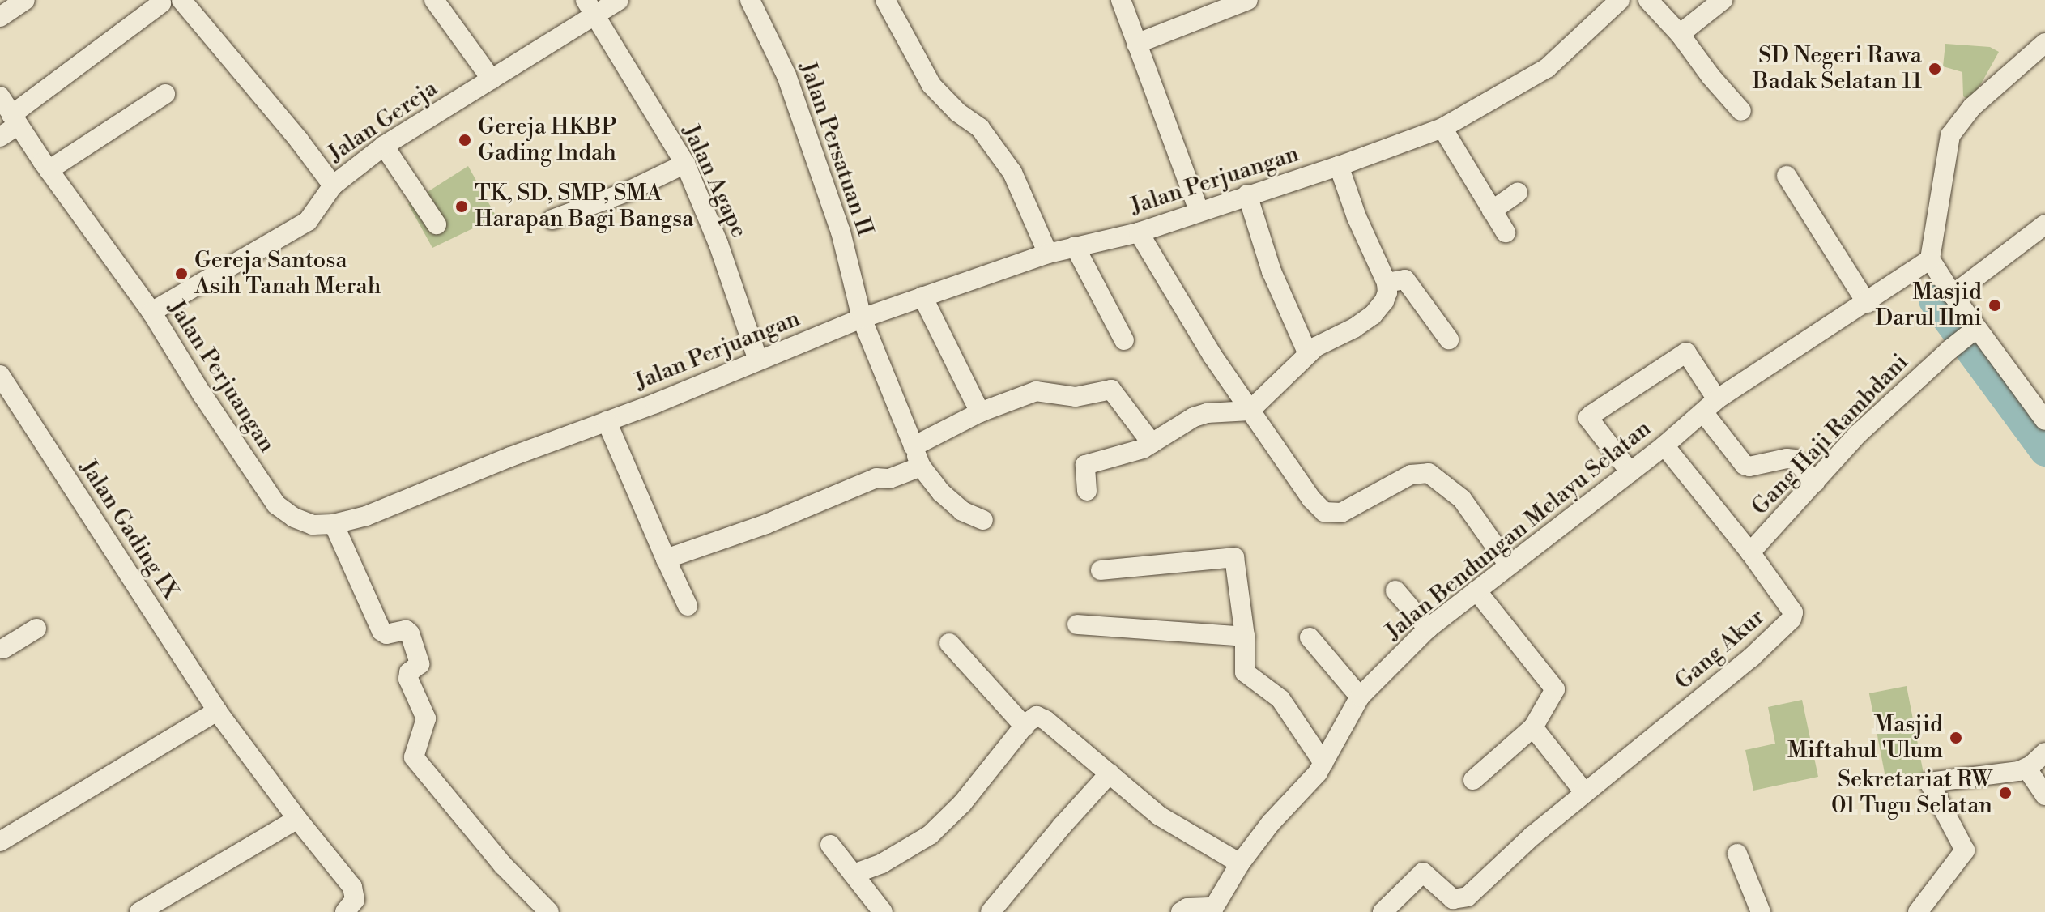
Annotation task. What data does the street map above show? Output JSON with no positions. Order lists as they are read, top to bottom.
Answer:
{
  "streets": {
    "street": [
      "Jalan Gereja",
      "Jalan Persatuan II",
      "Jalan Perjuangan",
      "Jalan Agape",
      "Gang Haji Rambdani",
      "Jalan Gading IX",
      "Jalan Bendungan Melayu Selatan",
      "Gang Akur"
    ]
  },
  "crossings": [
    ["Jalan Gereja", "Jalan Perjuangan"],
    ["Jalan Gereja", "Jalan Agape"],
    ["Jalan Persatuan II", "Jalan Perjuangan"],
    ["Jalan Perjuangan", "Jalan Agape"],
    ["Gang Haji Rambdani", "Gang Akur"],
    ["Jalan Bendungan Melayu Selatan", "Gang Akur"]
  ],
  "places": [
    "SD Negeri Rawa Badak Selatan 11",
    "Gereja HKBP Gading Indah",
    "TK, SD, SMP, SMA Harapan Bagi Bangsa",
    "Gereja Santosa Asih Tanah Merah",
    "Masjid Darul Ilmi",
    "Masjid Miftahul 'Ulum",
    "Sekretariat RW 01 Tugu Selatan"
  ]
}
